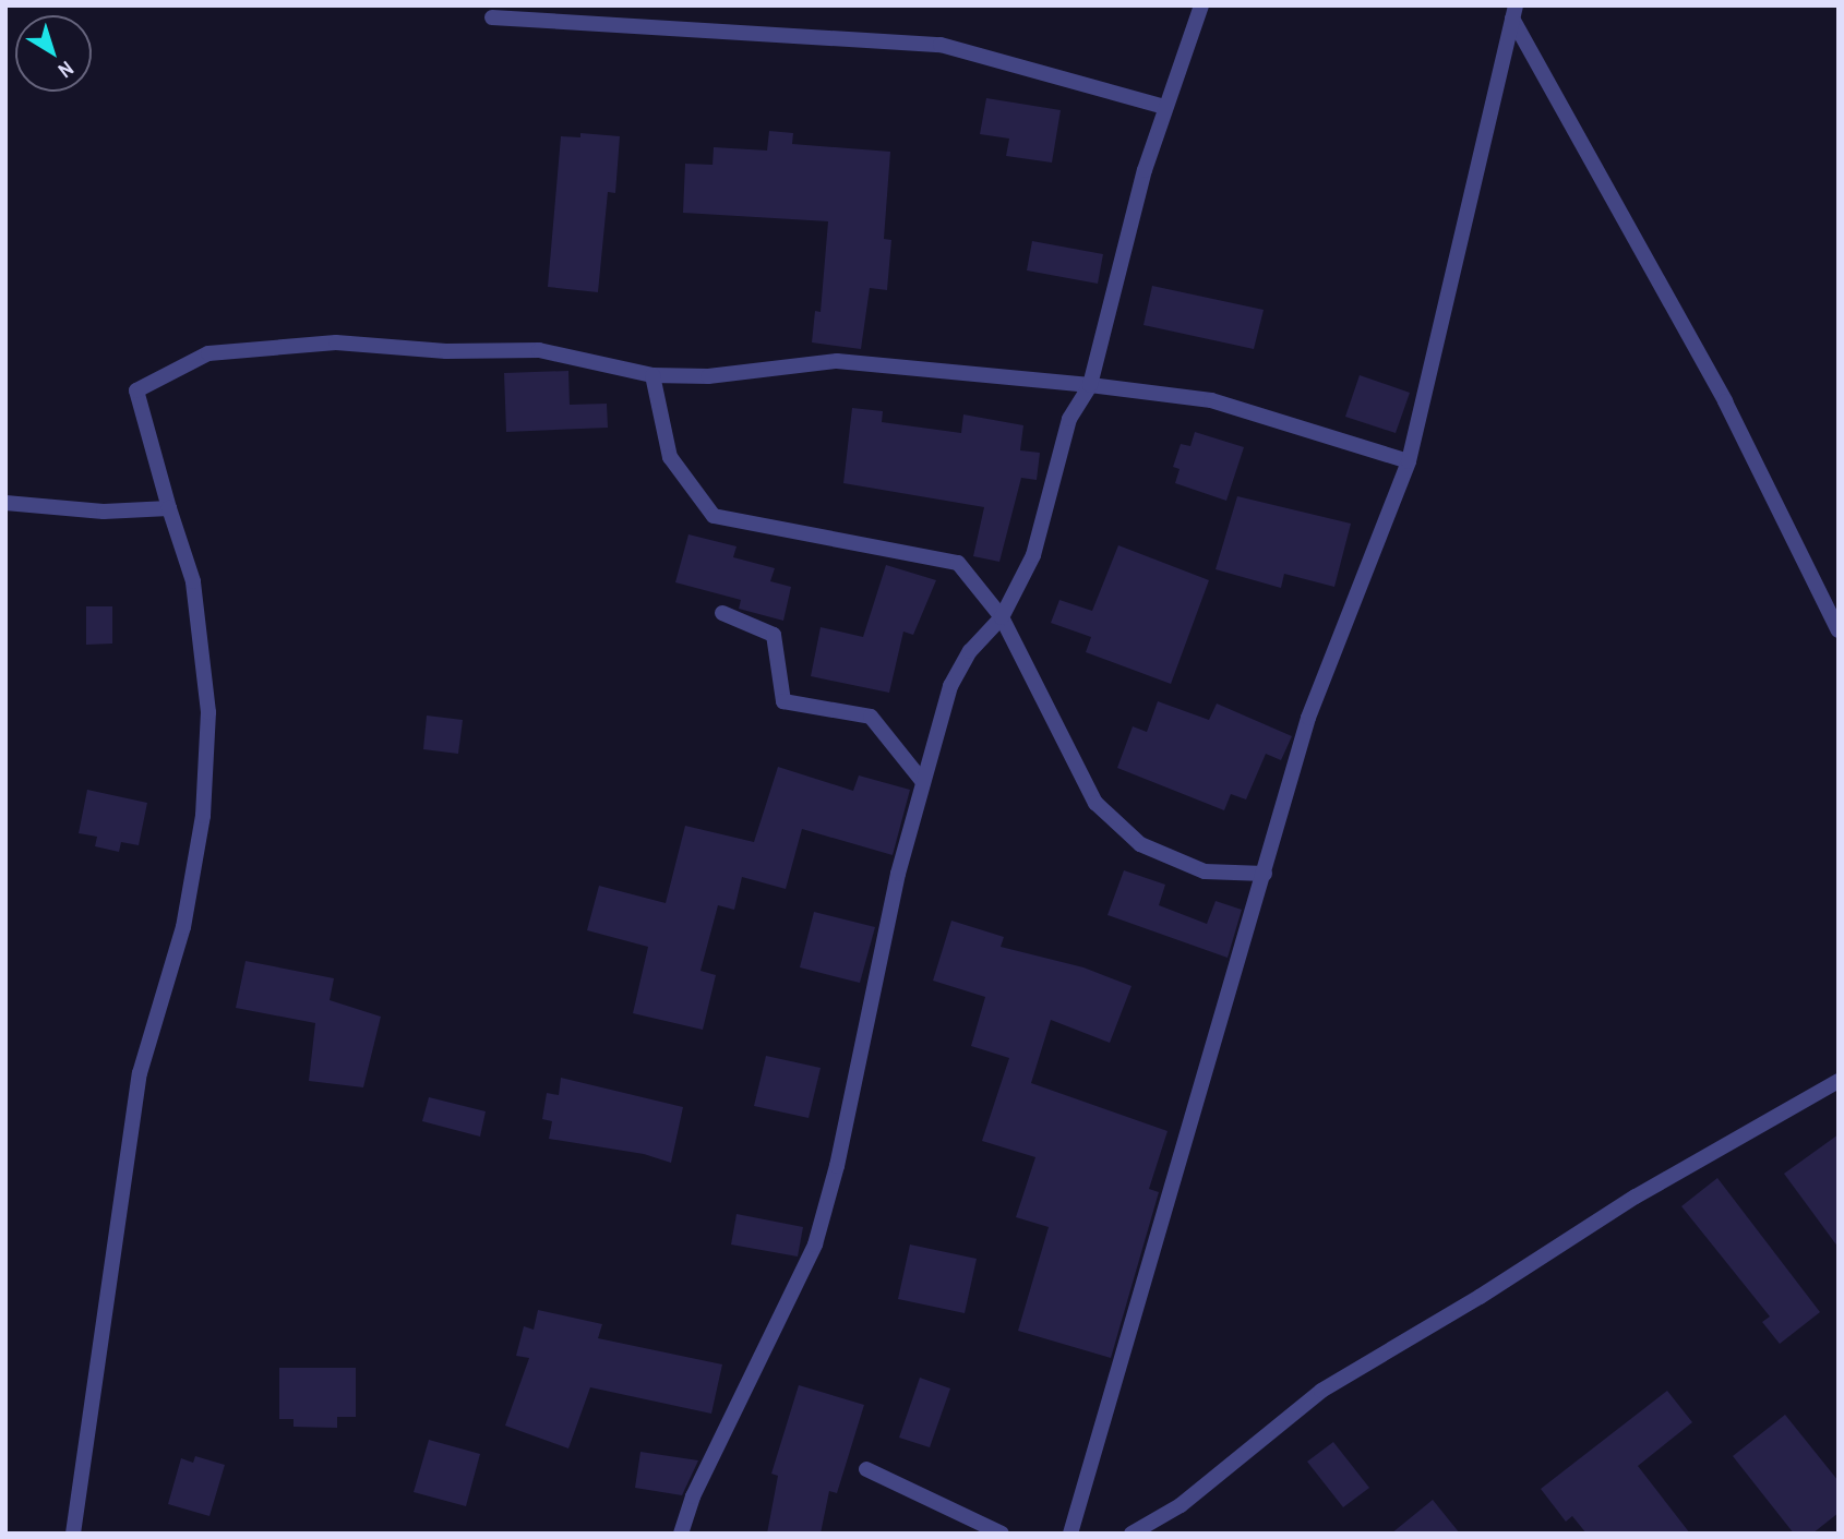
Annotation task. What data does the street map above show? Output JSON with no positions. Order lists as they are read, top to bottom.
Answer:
{
  "north": "bottom right"
}
